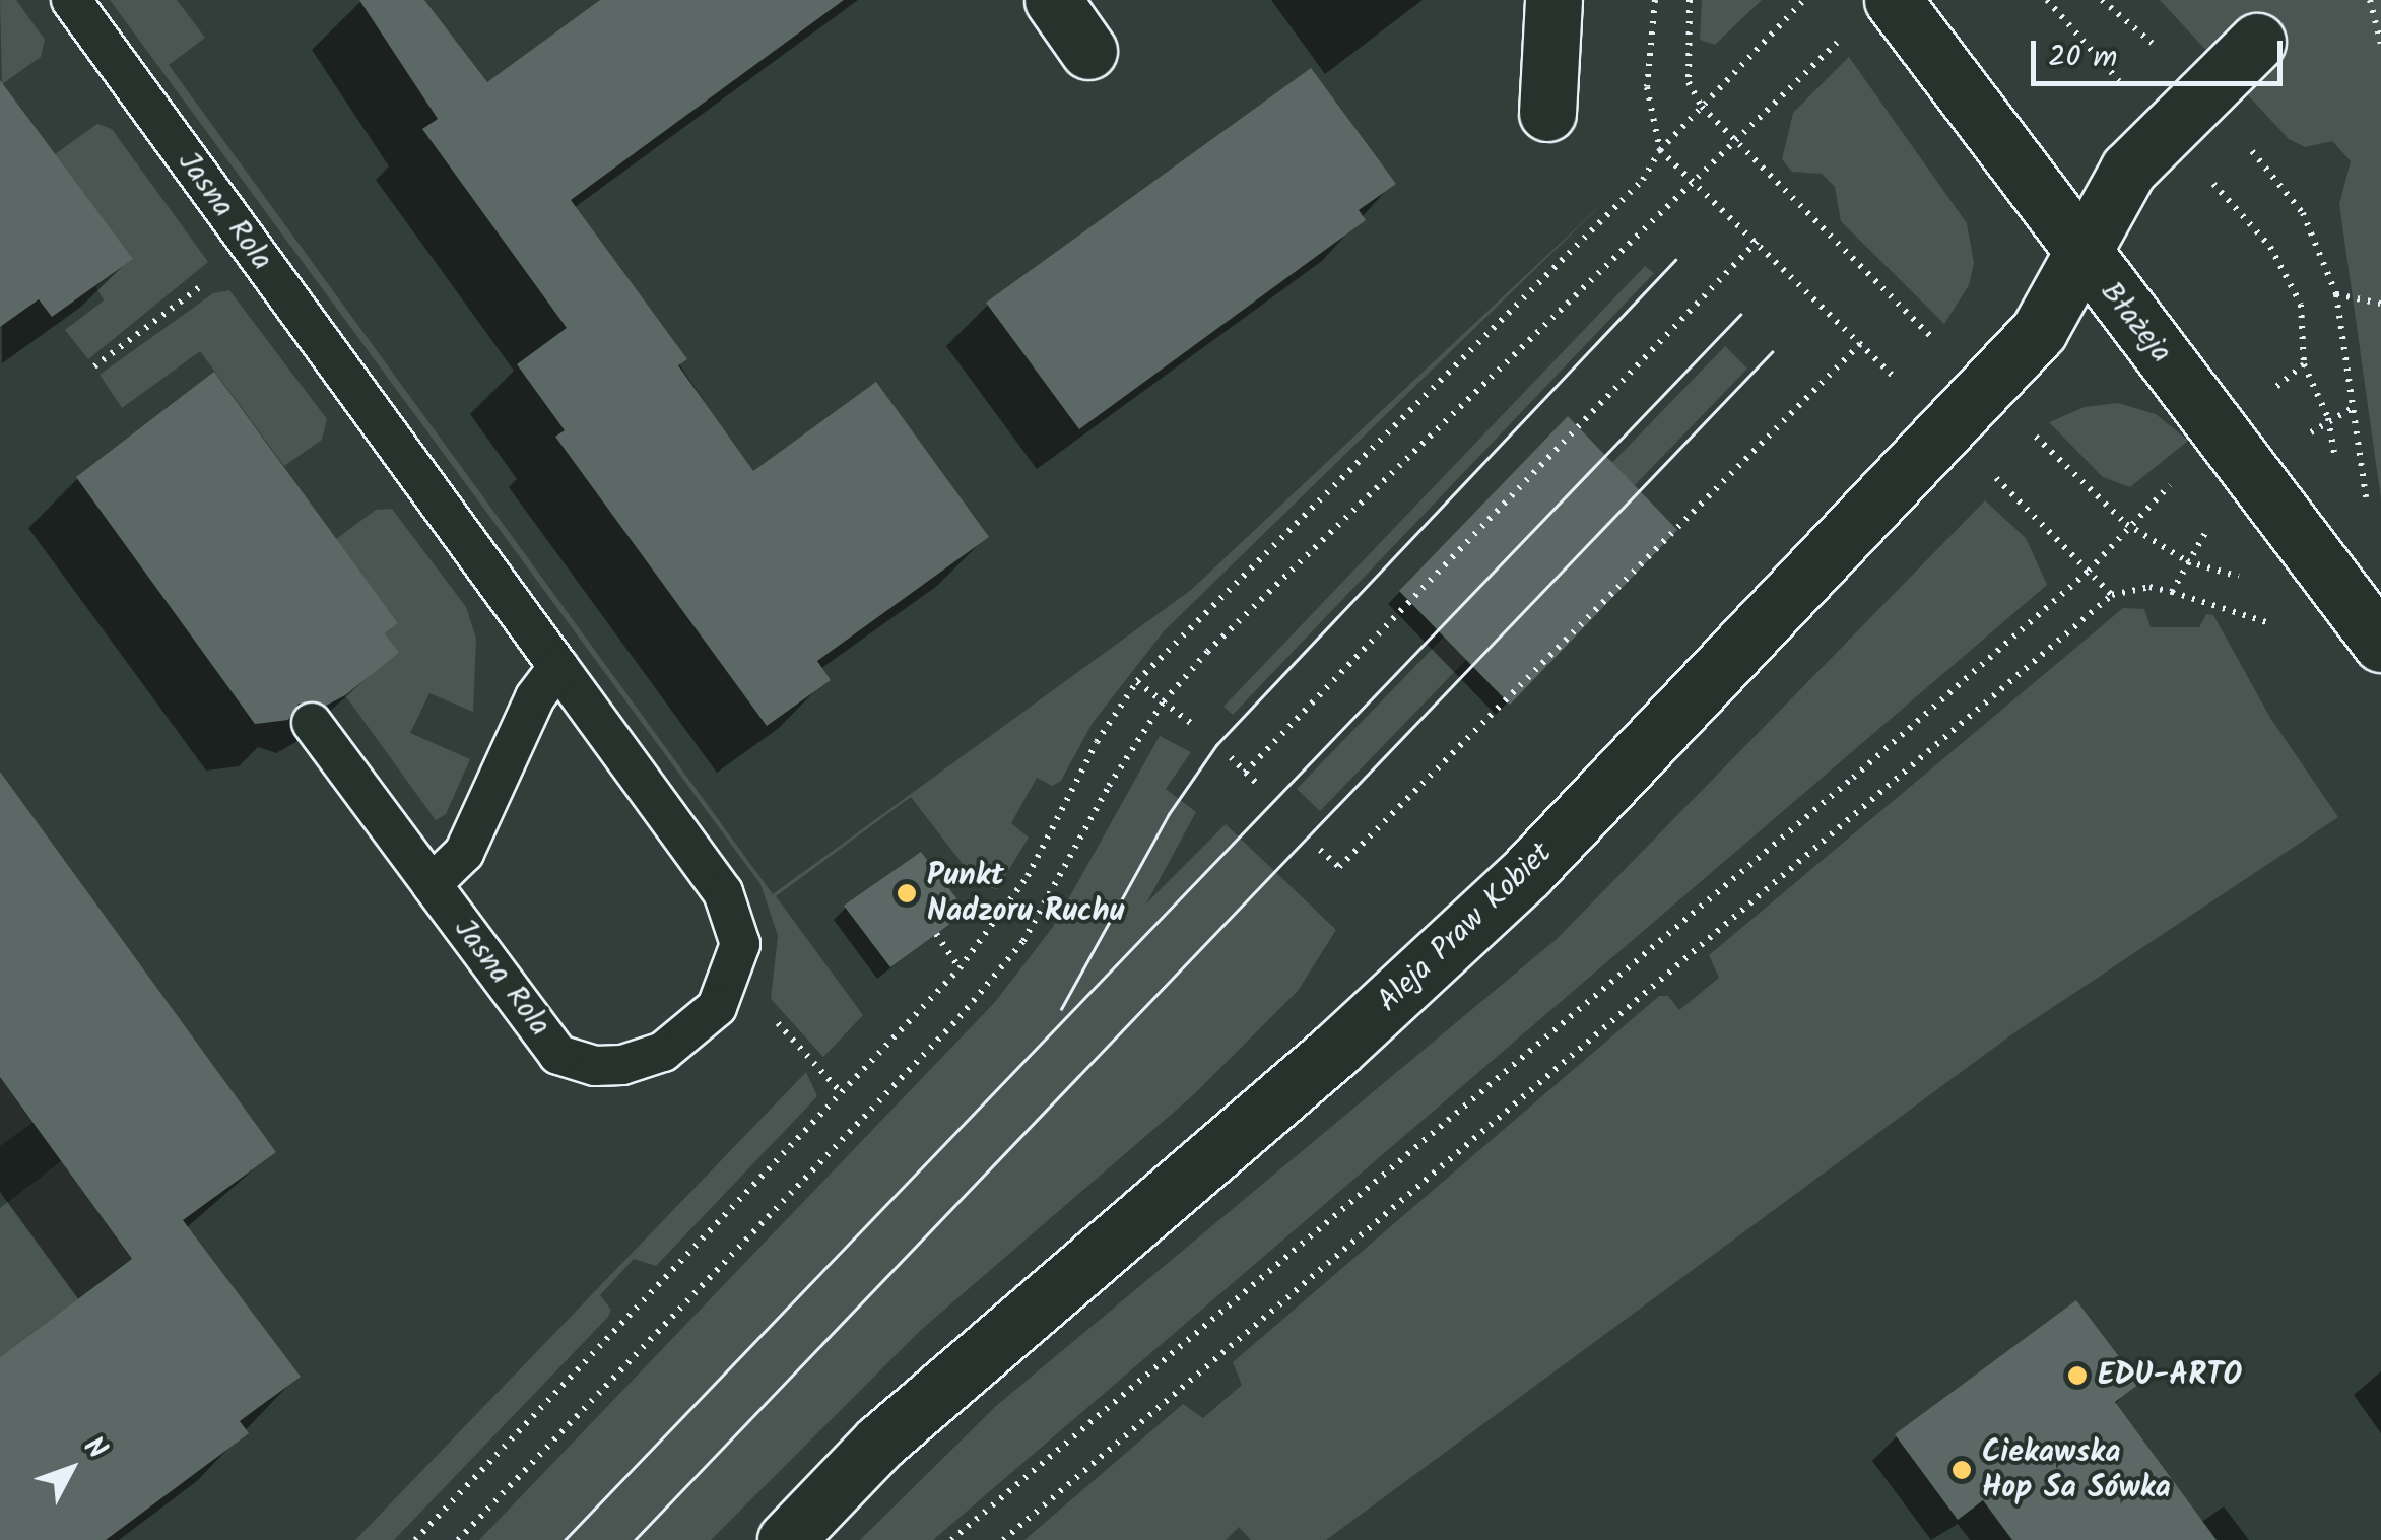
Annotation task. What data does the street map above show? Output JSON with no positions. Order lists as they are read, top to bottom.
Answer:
{
  "streets": {
    "street": ["Błażeja", "Aleja Praw Kobiet"],
    "lane": ["Jasna Rola"]
  },
  "crossings": [
    ["Błażeja", "Aleja Praw Kobiet"]
  ],
  "places": ["Punkt Nadzoru Ruchu", "EDU-ARTO", "Ciekawska Hop Sa Sówka"],
  "scale_bar": "20 m",
  "north": "top right"
}
